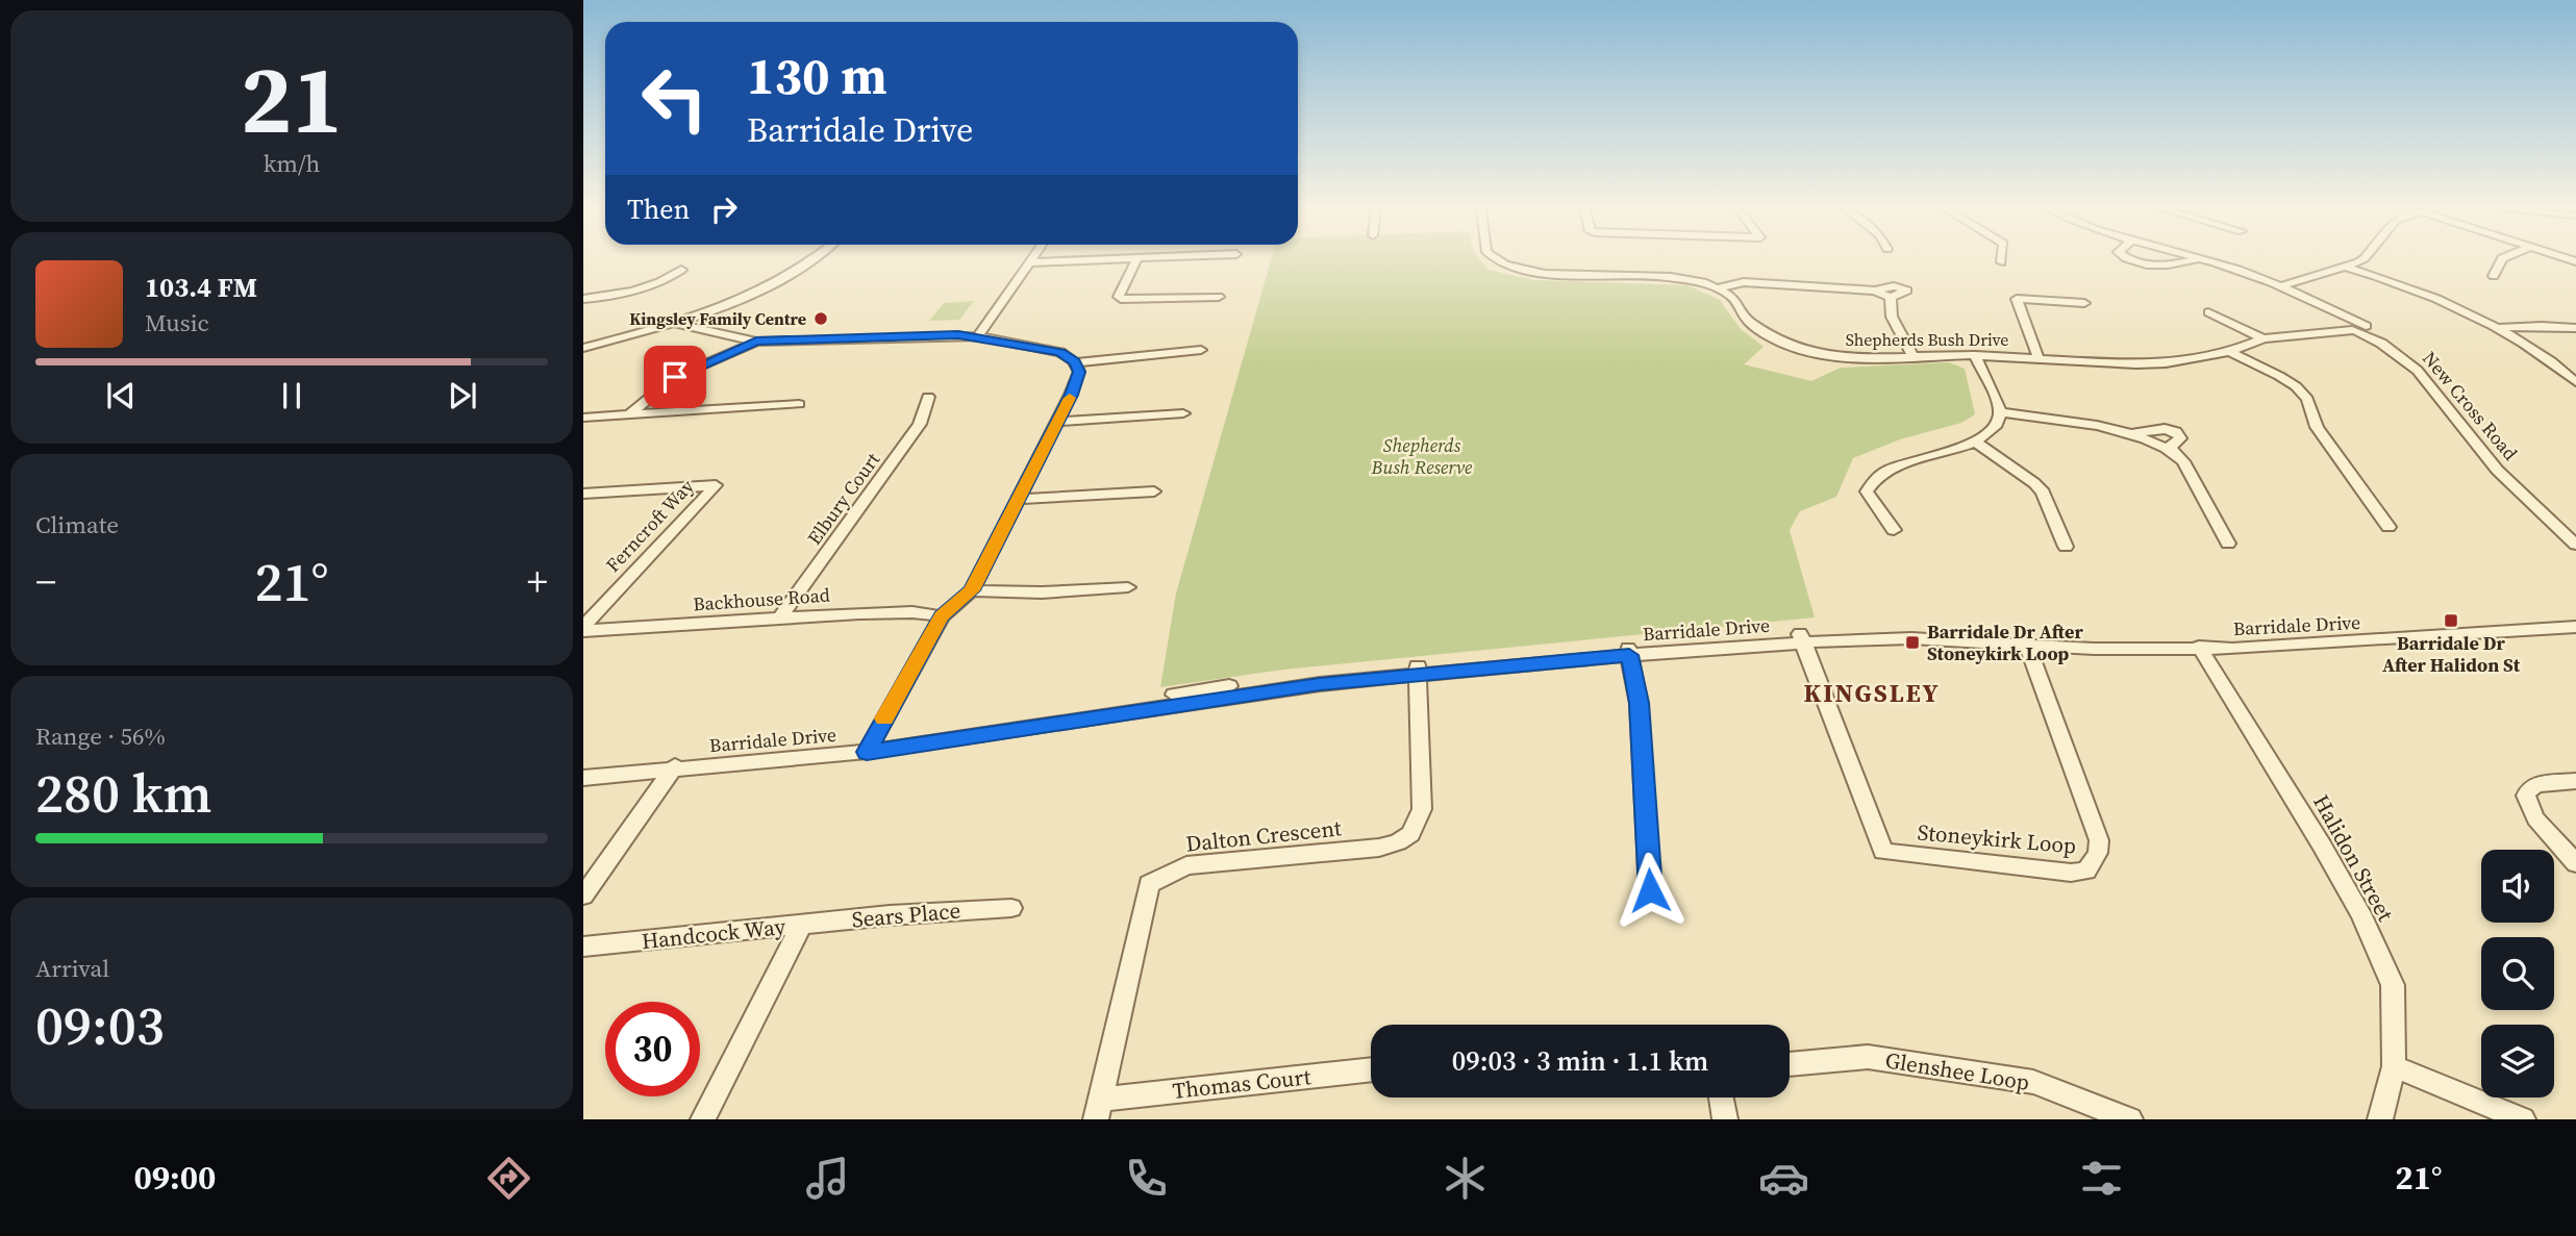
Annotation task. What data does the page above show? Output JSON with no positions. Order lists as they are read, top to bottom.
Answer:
{
  "streets": {
    "street": [
      "Shepherds Bush Drive",
      "New Cross Road",
      "Elbury Court",
      "Ferncroft Way",
      "Backhouse Road",
      "Barridale Drive",
      "Dalton Crescent",
      "Stoneykirk Loop",
      "Halidon Street",
      "Sears Place",
      "Handcock Way",
      "Glenshee Loop",
      "Thomas Court"
    ]
  },
  "crossings": [
    ["Shepherds Bush Drive", "New Cross Road"],
    ["Elbury Court", "Backhouse Road"],
    ["Ferncroft Way", "Backhouse Road"],
    ["Barridale Drive", "Dalton Crescent"],
    ["Barridale Drive", "Stoneykirk Loop"],
    ["Barridale Drive", "Halidon Street"],
    ["Dalton Crescent", "Thomas Court"],
    ["Sears Place", "Handcock Way"]
  ],
  "districts": ["KINGSLEY"],
  "parks": ["Shepherds Bush Reserve"],
  "places": {
    "other": ["Kingsley Family Centre"],
    "transit": ["Barridale Dr After Halidon St", "Barridale Dr After Stoneykirk Loop"]
  },
  "page": {
    "tile": [
      ["21", "km/h"],
      "Climate",
      ["Range · 56%", "280 km"],
      ["Arrival", "09:03"]
    ],
    "turn": ["130 m", "Barridale Drive"],
    "then": "Then",
    "song": ["103.4 FM", "Music"],
    "heat": ["−", "21°", "+"],
    "limit": "30",
    "trip": "09:03 · 3 min · 1.1 km",
    "tabs": ["09:00", "21°"]
  }
}
